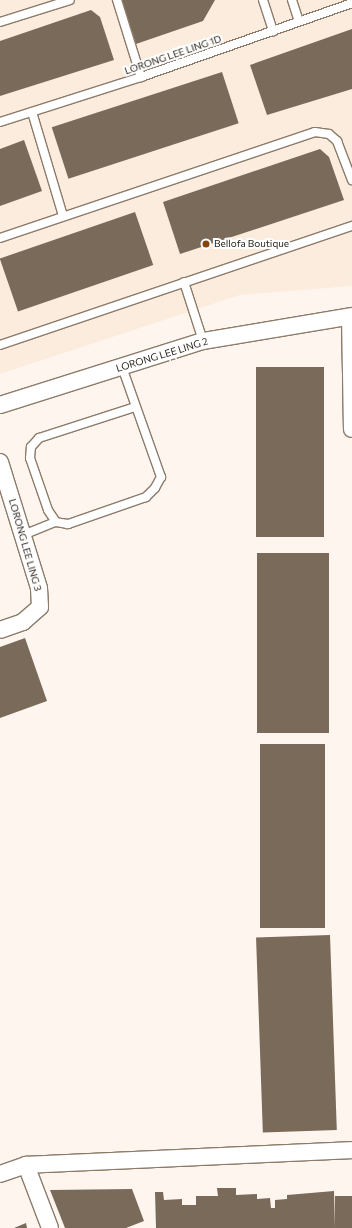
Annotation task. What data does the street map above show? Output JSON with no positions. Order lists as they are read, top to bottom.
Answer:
{
  "streets": {
    "street": ["LORONG LEE LING 2", "LORONG LEE LING 3"],
    "lane": ["LORONG LEE LING 1D"]
  },
  "places": ["Bellofa Boutique"]
}
